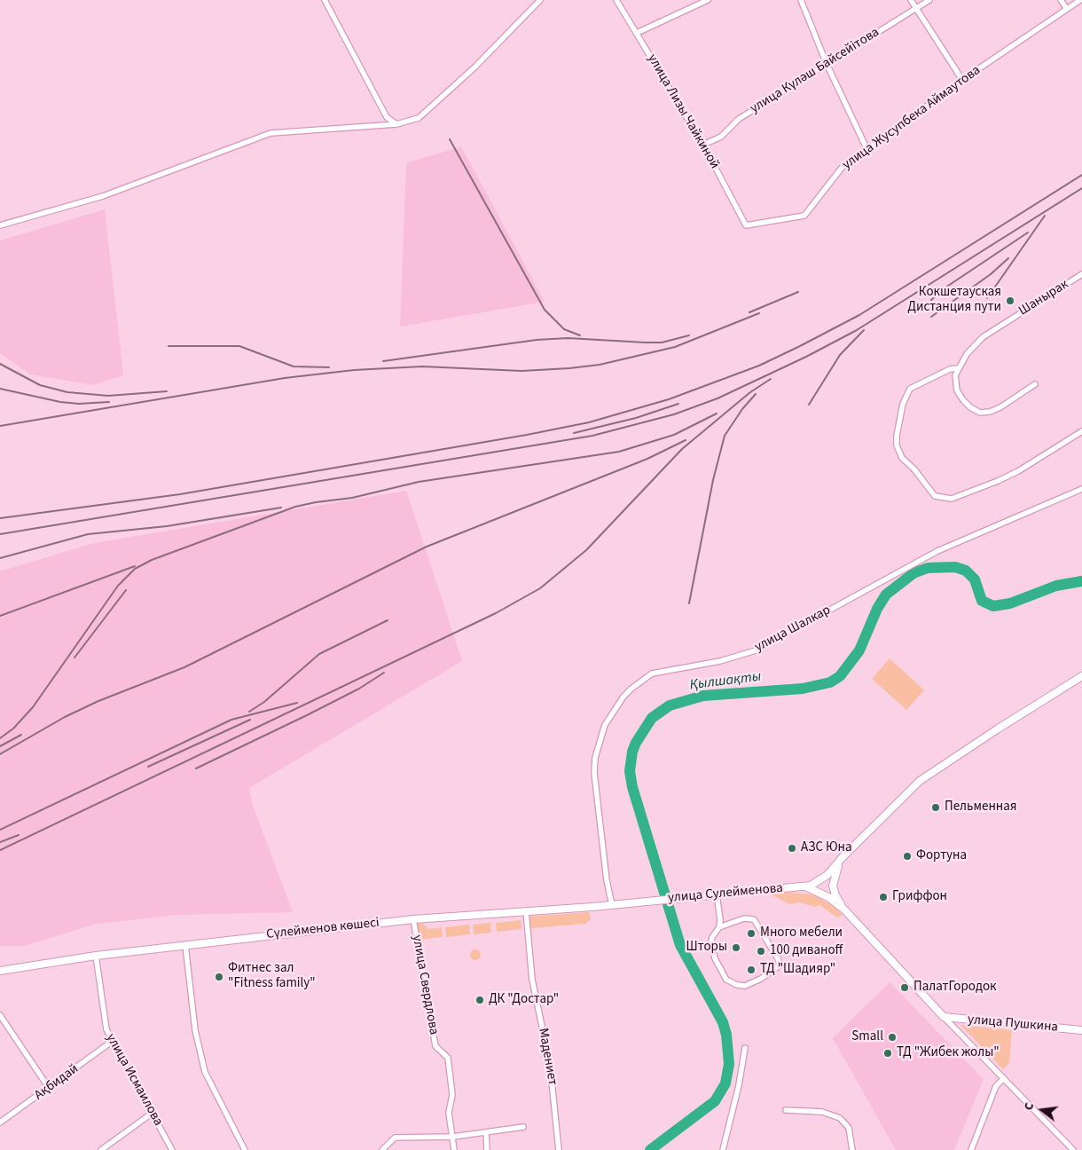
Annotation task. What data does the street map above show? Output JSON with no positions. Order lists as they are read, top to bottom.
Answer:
{
  "streets": {
    "street": [
      "улица Күләш Байсейітова",
      "улица Лизы Чайкиной",
      "улица Жусупбека Аймаутова",
      "Шанырак",
      "улица Шалкар",
      "улица Сулейменова",
      "Сүлейменов көшесі",
      "улица Свердлова",
      "улица Пушкина",
      "Мадениет",
      "улица Исмаилова",
      "Ақбидай"
    ]
  },
  "crossings": [
    ["улица Күләш Байсейітова", "улица Лизы Чайкиной"],
    ["улица Лизы Чайкиной", "улица Жусупбека Аймаутова"],
    ["улица Шалкар", "Сүлейменов көшесі"],
    ["улица Сулейменова", "Сүлейменов көшесі"],
    ["Сүлейменов көшесі", "улица Свердлова"],
    ["Сүлейменов көшесі", "Мадениет"],
    ["Сүлейменов көшесі", "улица Исмаилова"],
    ["улица Исмаилова", "Ақбидай"]
  ],
  "water": ["Қылшақты"],
  "places": [
    "Кокшетауская Дистанция пути",
    "Пельменная",
    "АЗС Юна",
    "Фортуна",
    "Гриффон",
    "Много мебели",
    "Шторы",
    "100 диваноff",
    "ТД \"Шадияр\"",
    "Фитнес зал \"Fitness family\"",
    "ПалатГородок",
    "ДК \"Достар\"",
    "Small",
    "ТД \"Жибек жолы\""
  ],
  "north": "left"
}
